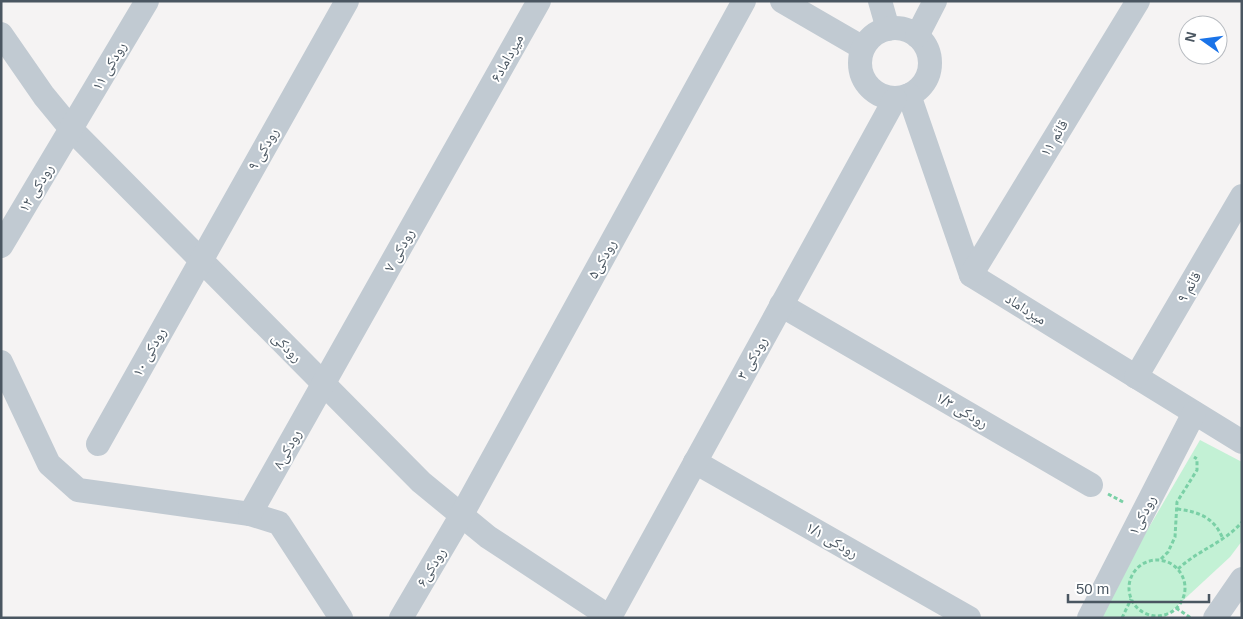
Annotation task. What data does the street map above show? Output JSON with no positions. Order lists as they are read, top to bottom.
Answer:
{
  "streets": {
    "street": [
      "میرداماد۶",
      "رودکی ۱۱",
      "قائم ۱۱",
      "رودکی ۹",
      "رودکی ۱۲",
      "رودکی ۷",
      "رودکی۵",
      "قائم ۹",
      "میرداماد",
      "رودکی",
      "رودکی ۱۰",
      "رودکی ۳",
      "رودکی ۱/۳",
      "رودکی۸",
      "رودکی۱",
      "رودکی ۱/۱",
      "رودکی۶"
    ]
  },
  "crossings": [
    ["میرداماد۶", "رودکی ۷"],
    ["رودکی ۱۱", "رودکی ۱۲"],
    ["رودکی ۱۱", "رودکی"],
    ["قائم ۱۱", "میرداماد"],
    ["رودکی ۹", "رودکی"],
    ["رودکی ۹", "رودکی ۱۰"],
    ["رودکی ۱۲", "رودکی"],
    ["رودکی ۷", "رودکی"],
    ["رودکی ۷", "رودکی۸"],
    ["رودکی۵", "رودکی"],
    ["رودکی۵", "رودکی۶"],
    ["قائم ۹", "میرداماد"],
    ["میرداماد", "رودکی۱"],
    ["رودکی", "رودکی ۱۰"],
    ["رودکی", "رودکی ۳"],
    ["رودکی", "رودکی۸"],
    ["رودکی", "رودکی۶"],
    ["رودکی ۳", "رودکی ۱/۳"],
    ["رودکی ۳", "رودکی ۱/۱"]
  ],
  "scale_bar": "50 m",
  "north": "left"
}
